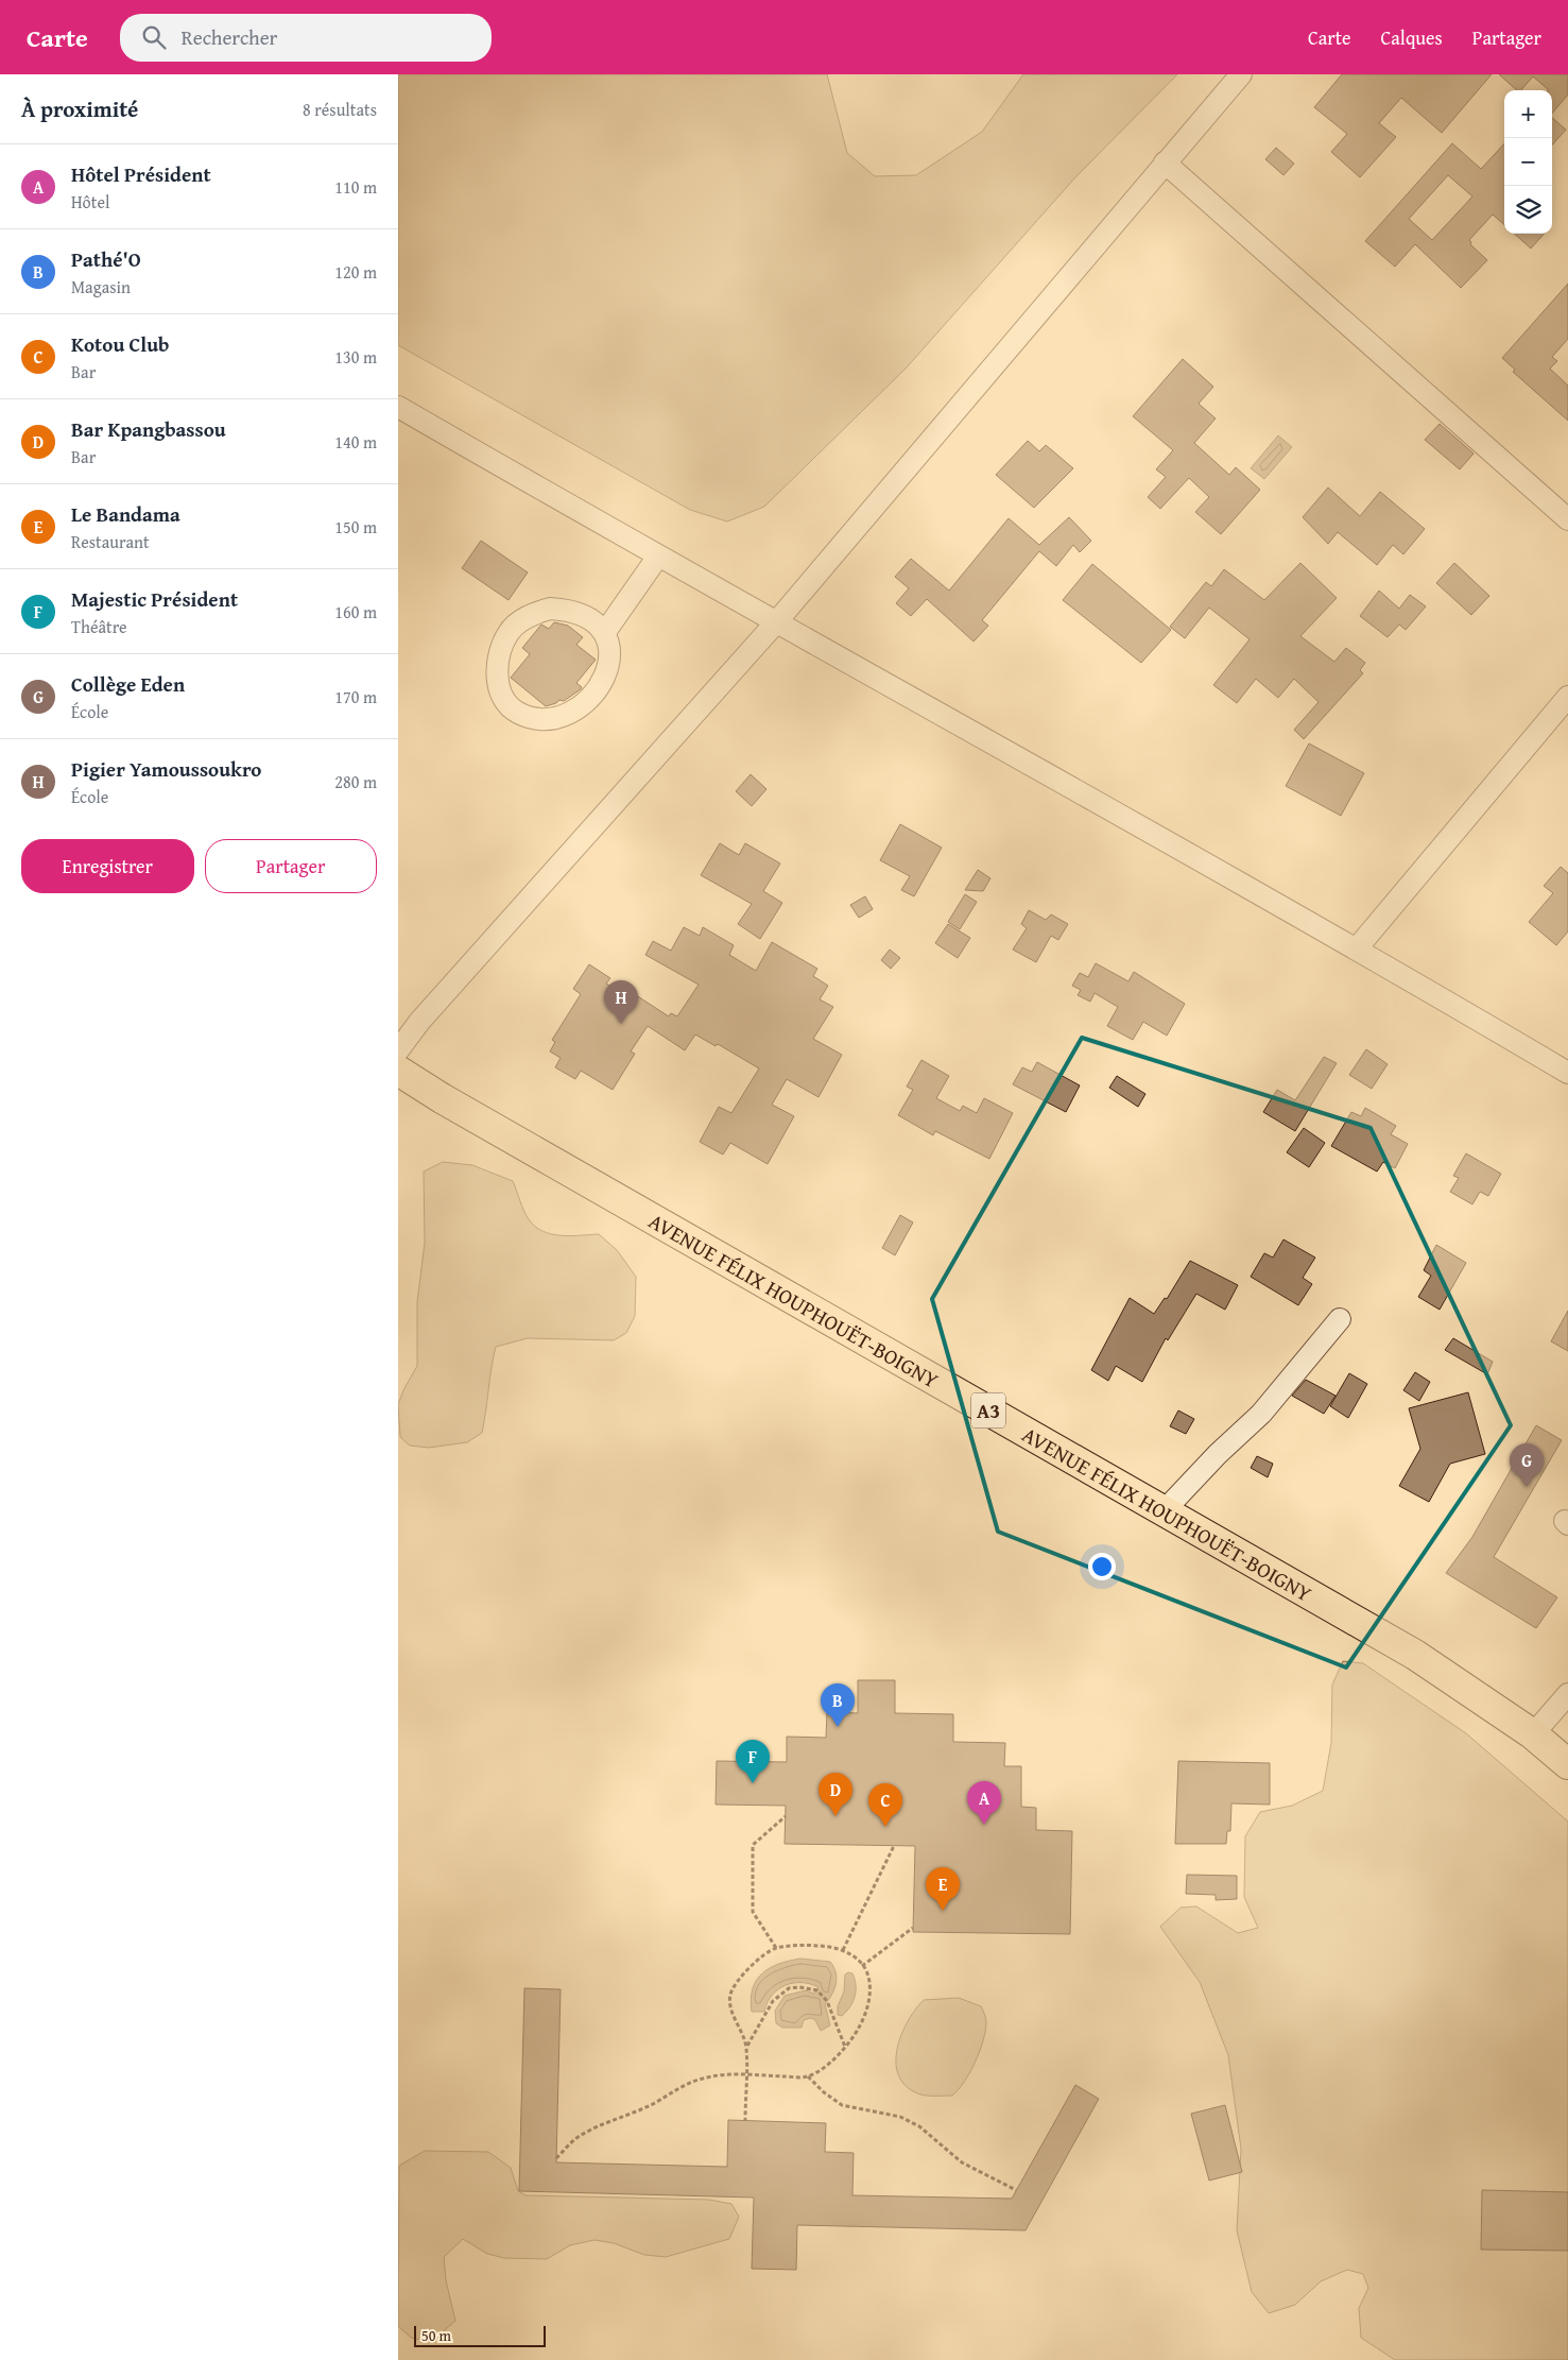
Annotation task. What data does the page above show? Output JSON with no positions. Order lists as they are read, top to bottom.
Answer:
{
  "streets": {
    "highway": ["AVENUE FÉLIX HOUPHOUËT-BOIGNY", "A3"]
  },
  "scale_bar": "50 m",
  "page": {
    "header": "Carte",
    "search": "Rechercher",
    "nav": ["Carte", "Calques", "Partager"],
    "heading": ["À proximité", "8 résultats"],
    "map_buttons": ["+", "−"],
    "list": [
      {
        "mark": "A",
        "name": "Hôtel Président",
        "note": "Hôtel",
        "value": "110 m"
      },
      {
        "mark": "B",
        "name": "Pathé'O",
        "note": "Magasin",
        "value": "120 m"
      },
      {
        "mark": "C",
        "name": "Kotou Club",
        "note": "Bar",
        "value": "130 m"
      },
      {
        "mark": "D",
        "name": "Bar Kpangbassou",
        "note": "Bar",
        "value": "140 m"
      },
      {
        "mark": "E",
        "name": "Le Bandama",
        "note": "Restaurant",
        "value": "150 m"
      },
      {
        "mark": "F",
        "name": "Majestic Président",
        "note": "Théâtre",
        "value": "160 m"
      },
      {
        "mark": "G",
        "name": "Collège Eden",
        "note": "École",
        "value": "170 m"
      },
      {
        "mark": "H",
        "name": "Pigier Yamoussoukro",
        "note": "École",
        "value": "280 m"
      }
    ],
    "buttons": ["Enregistrer", "Partager"],
    "pins": [
      "H",
      "G",
      "B",
      "F",
      "D",
      "A",
      "C",
      "E"
    ],
    "scale": "50 m"
  }
}
